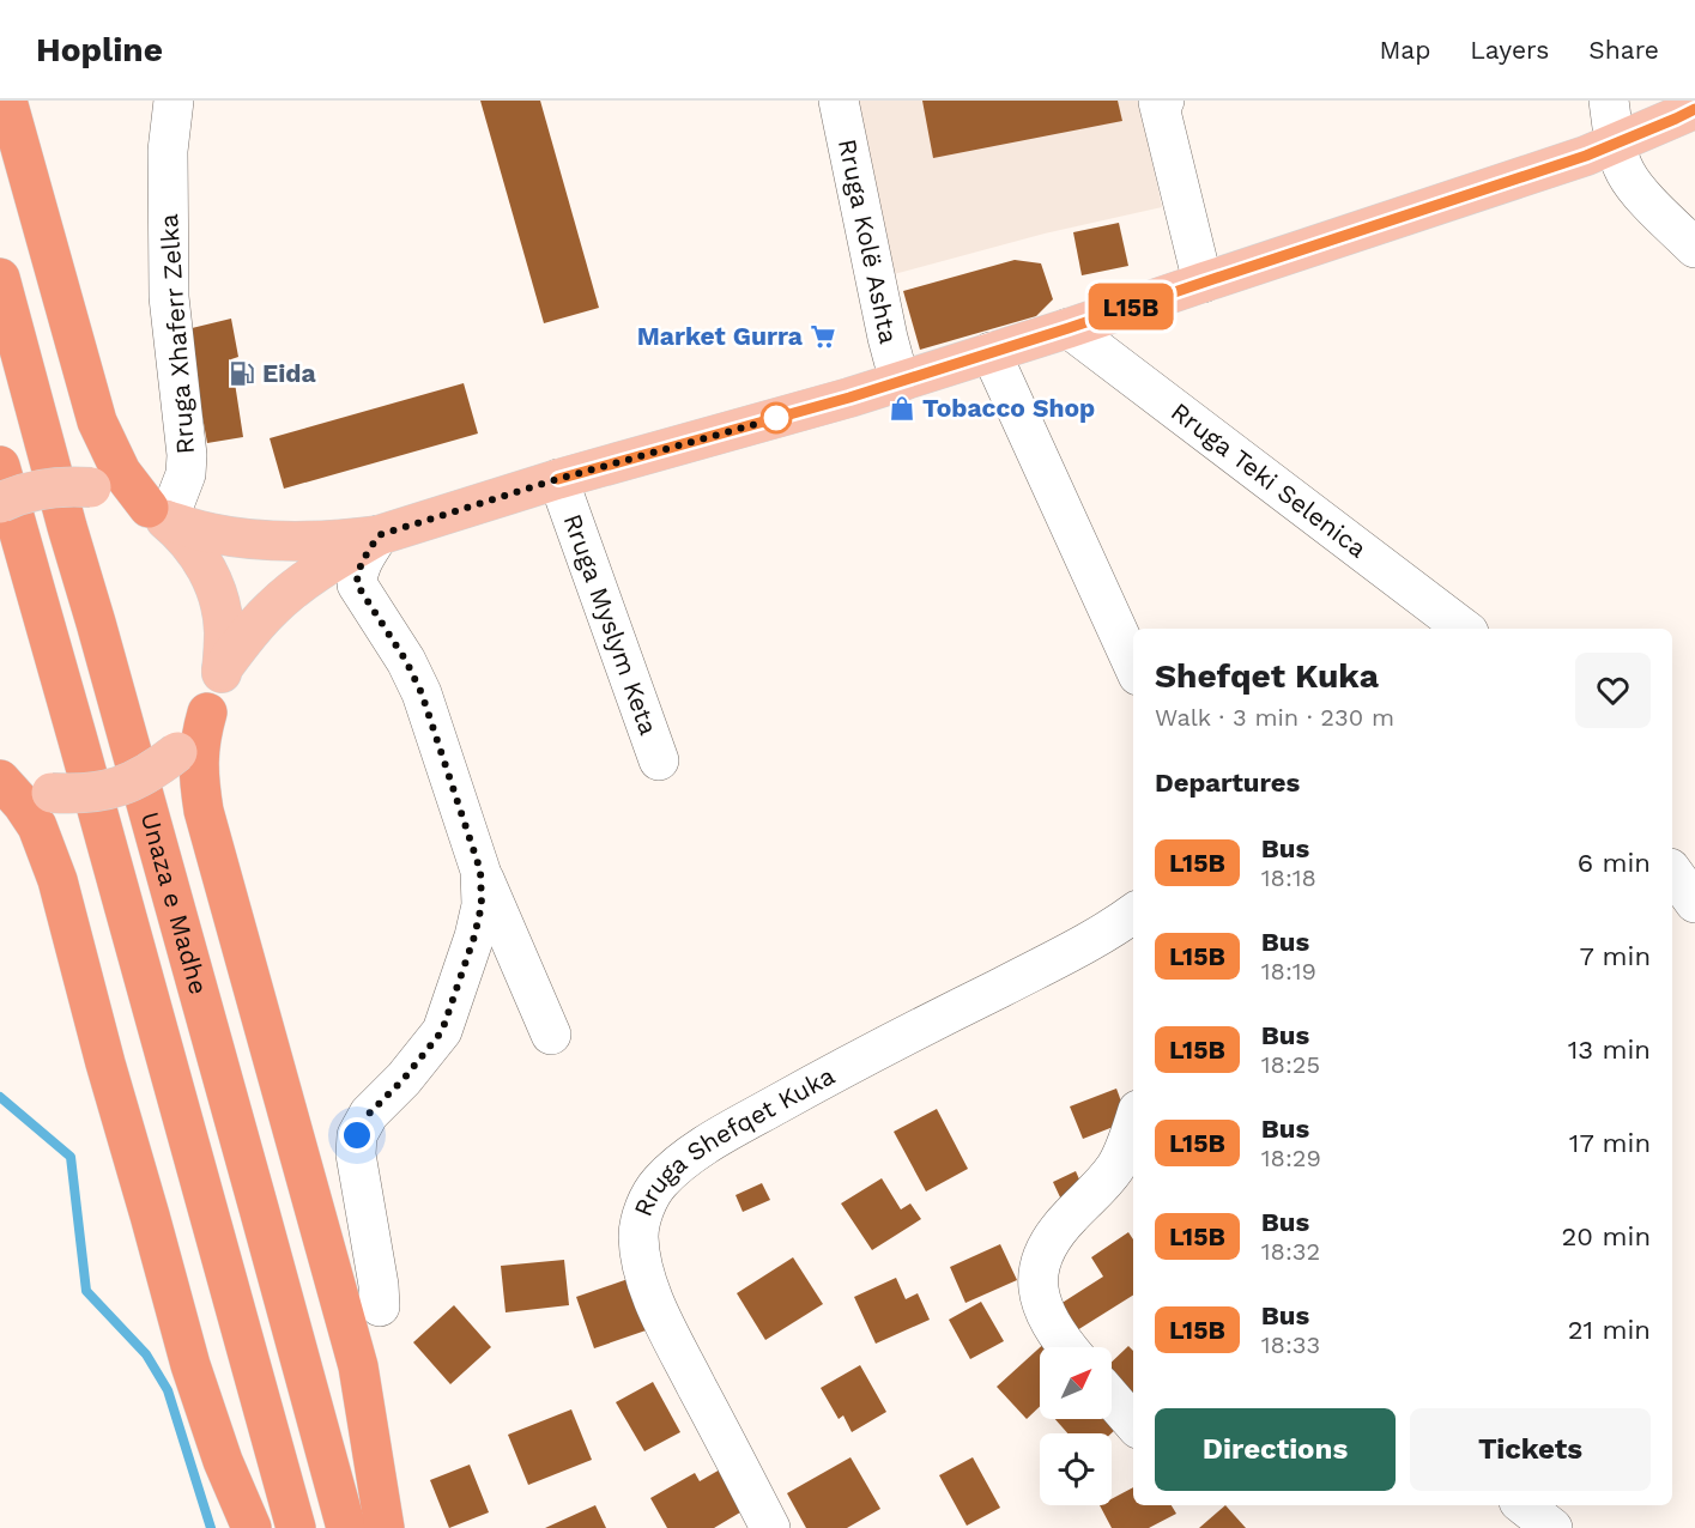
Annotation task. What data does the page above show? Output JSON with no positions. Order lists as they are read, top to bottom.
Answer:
{
  "streets": {
    "highway": ["Unaza e Madhe"],
    "main road": ["Rruga Myslym Keta"],
    "street": [
      "Rruga Kolë Ashta",
      "Rruga Xhaferr Zelka",
      "Rruga Teki Selenica",
      "Rruga Shefqet Kuka"
    ]
  },
  "crossings": [
    ["Rruga Kolë Ashta", "Rruga Myslym Keta"],
    ["Rruga Teki Selenica", "Rruga Myslym Keta"]
  ],
  "places": {
    "supermarket": ["Market Gurra"],
    "fuel station": ["Eida"],
    "shop": ["Tobacco Shop"]
  },
  "lines": ["bus line L15B"],
  "north": "top right",
  "page": {
    "header": "Hopline",
    "nav": ["Map", "Layers", "Share"],
    "on_map": "L15B",
    "heading": [
      ["Shefqet Kuka", "Walk · 3 min · 230 m"],
      "Departures"
    ],
    "list": [
      {
        "mark": "L15B",
        "name": "Bus",
        "note": "18:18",
        "value": "6 min"
      },
      {
        "mark": "L15B",
        "name": "Bus",
        "note": "18:19",
        "value": "7 min"
      },
      {
        "mark": "L15B",
        "name": "Bus",
        "note": "18:25",
        "value": "13 min"
      },
      {
        "mark": "L15B",
        "name": "Bus",
        "note": "18:29",
        "value": "17 min"
      },
      {
        "mark": "L15B",
        "name": "Bus",
        "note": "18:32",
        "value": "20 min"
      },
      {
        "mark": "L15B",
        "name": "Bus",
        "note": "18:33",
        "value": "21 min"
      }
    ],
    "buttons": ["Directions", "Tickets"]
  }
}
